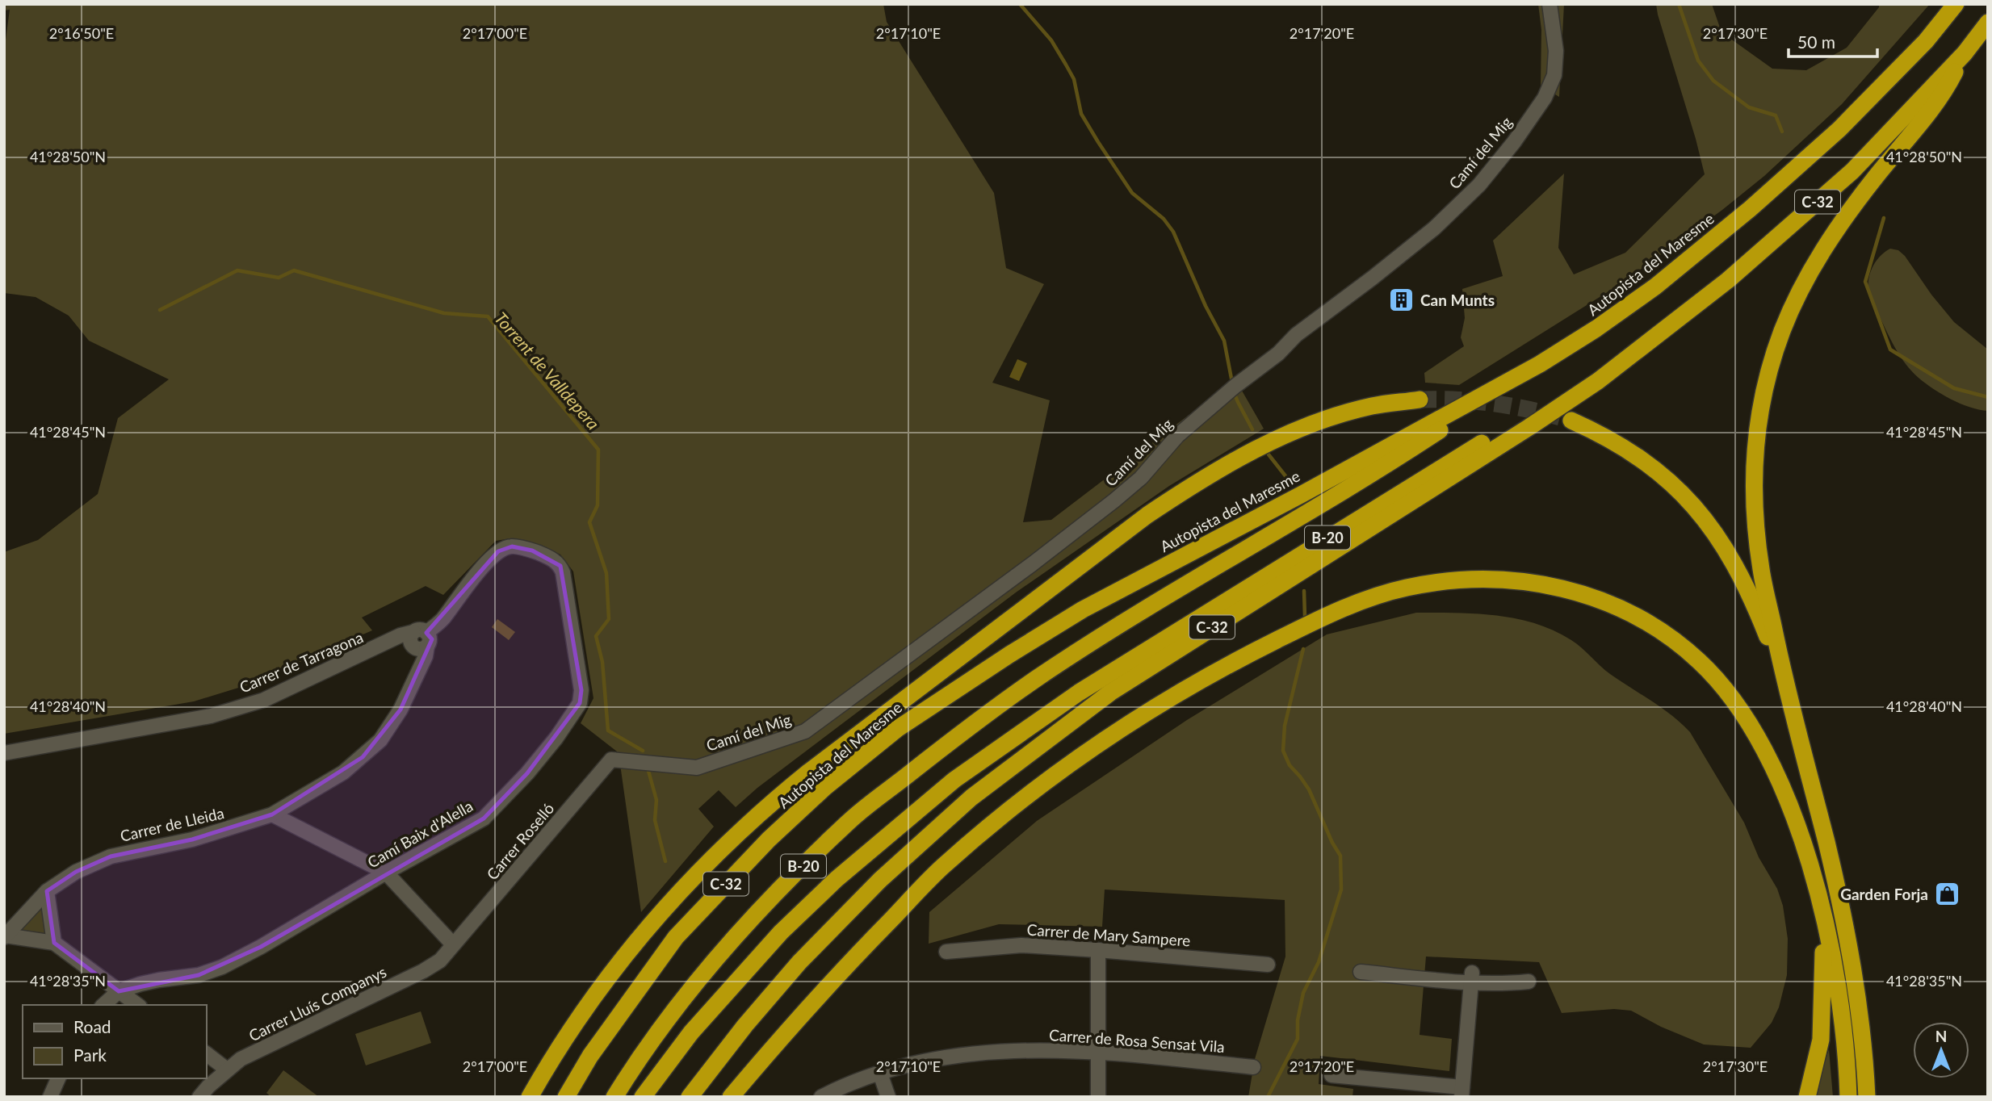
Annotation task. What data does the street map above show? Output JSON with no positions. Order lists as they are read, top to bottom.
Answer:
{
  "streets": {
    "highway": ["C-32", "Autopista del Maresme", "B-20"],
    "street": [
      "Camí del Mig",
      "Carrer de Tarragona",
      "Carrer de Lleida",
      "Camí Baix d'Alella",
      "Carrer Roselló",
      "Carrer de Mary Sampere",
      "Carrer Lluís Companys",
      "Carrer de Rosa Sensat Vila"
    ]
  },
  "crossings": [
    ["Camí del Mig", "Carrer Roselló"],
    ["C-32", "B-20"],
    ["Autopista del Maresme", "B-20"],
    ["Carrer de Tarragona", "Carrer de Lleida"],
    ["Carrer de Lleida", "Camí Baix d'Alella"],
    ["Carrer Roselló", "Carrer Lluís Companys"]
  ],
  "water": ["Torrent de Valldepera"],
  "places": {
    "building": ["Can Munts"],
    "shop": ["Garden Forja"]
  },
  "legend": ["Road", "Park"],
  "scale_bar": "50 m",
  "north": "top",
  "coordinates": [
    "2°16'50\"E",
    "2°17'00\"E",
    "2°17'10\"E",
    "2°17'20\"E",
    "2°17'30\"E",
    "41°28'50\"N",
    "41°28'45\"N",
    "41°28'40\"N",
    "41°28'35\"N"
  ]
}
